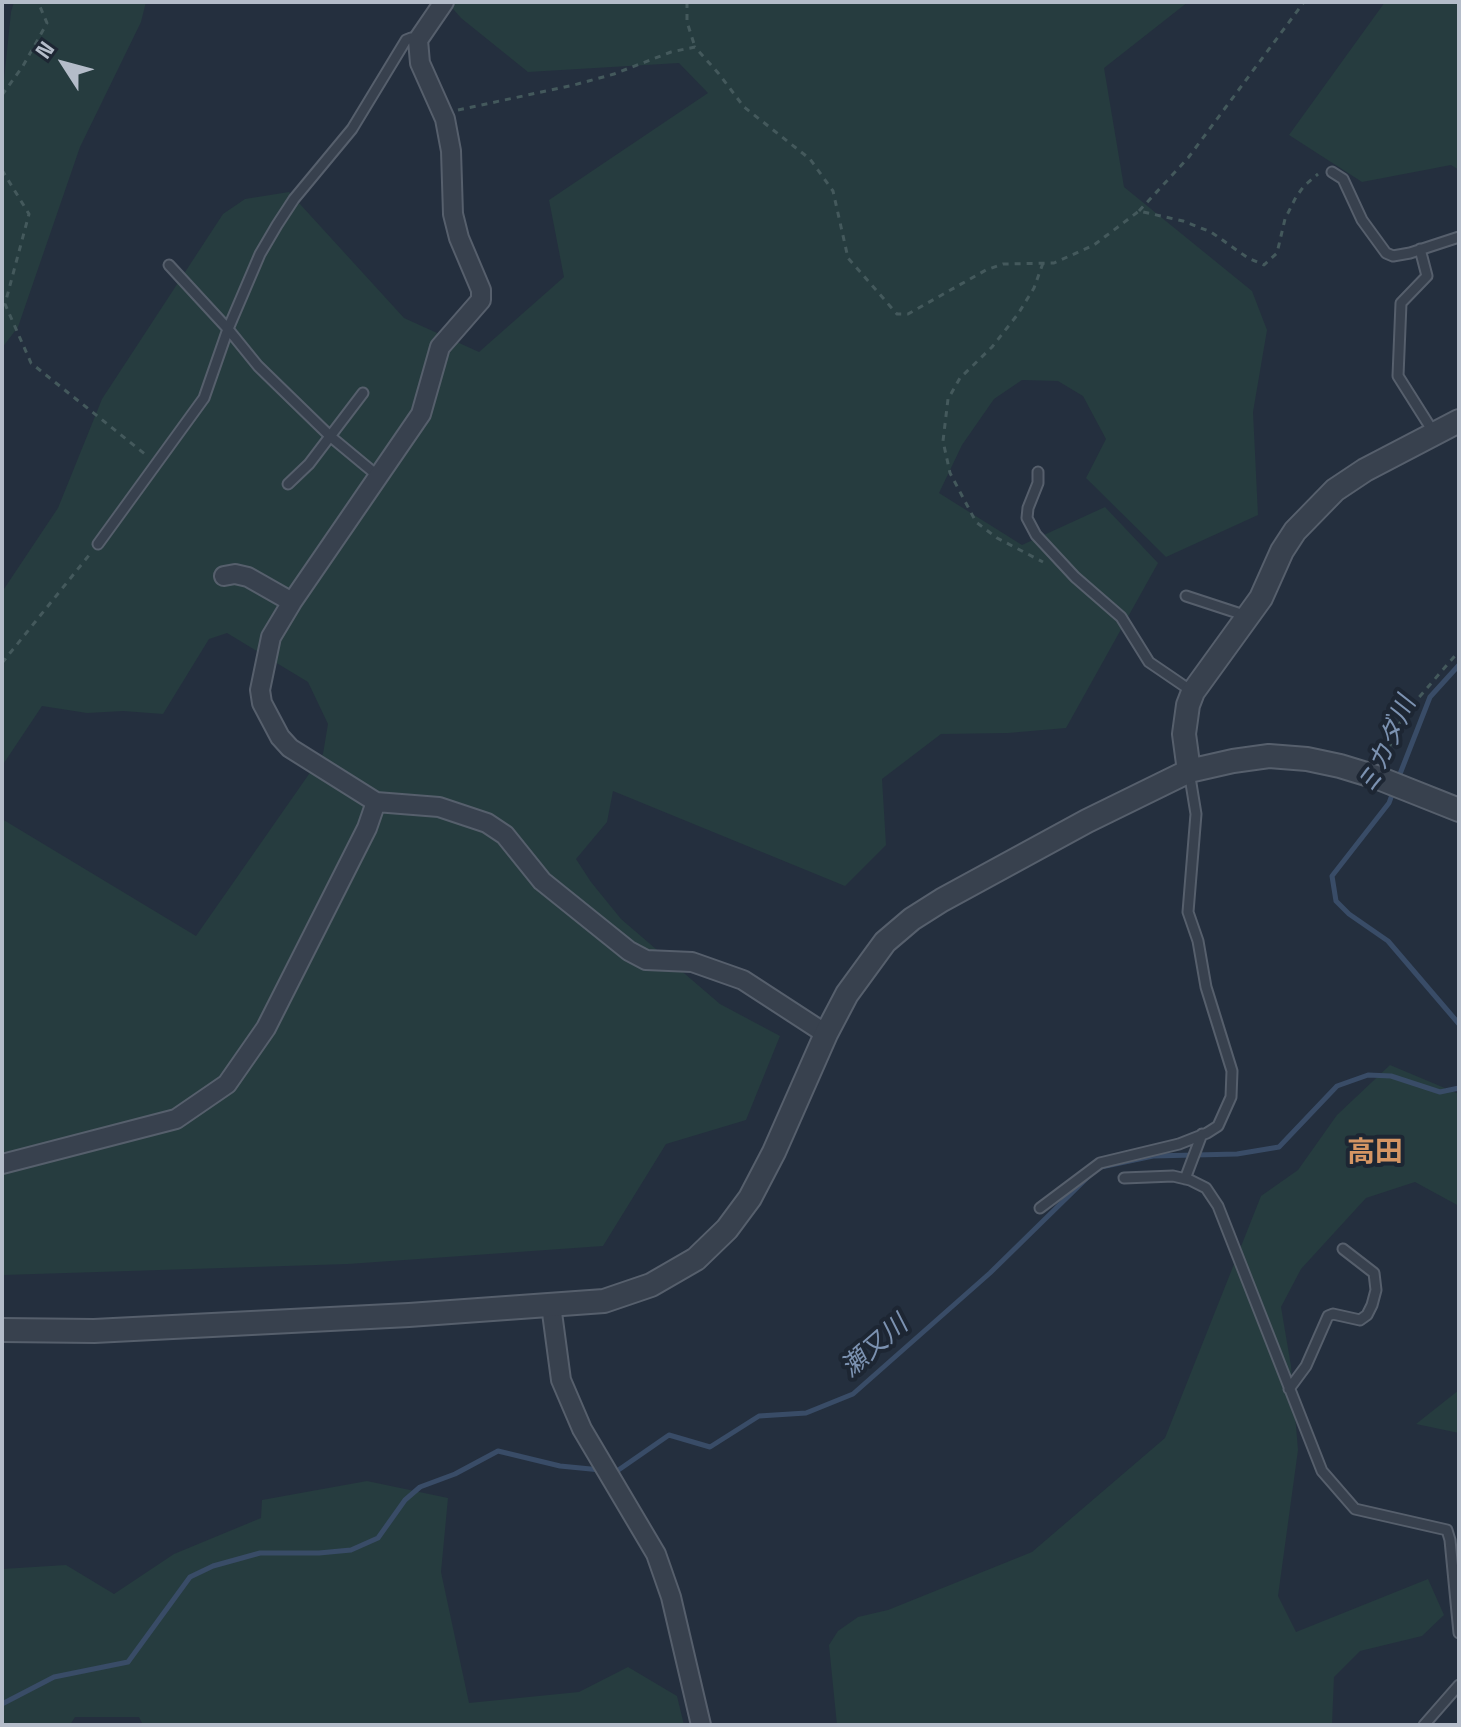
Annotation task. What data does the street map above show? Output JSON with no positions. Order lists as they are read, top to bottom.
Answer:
{
  "districts": ["高田"],
  "water": ["ミカダ川", "瀬又川"],
  "north": "top left"
}
